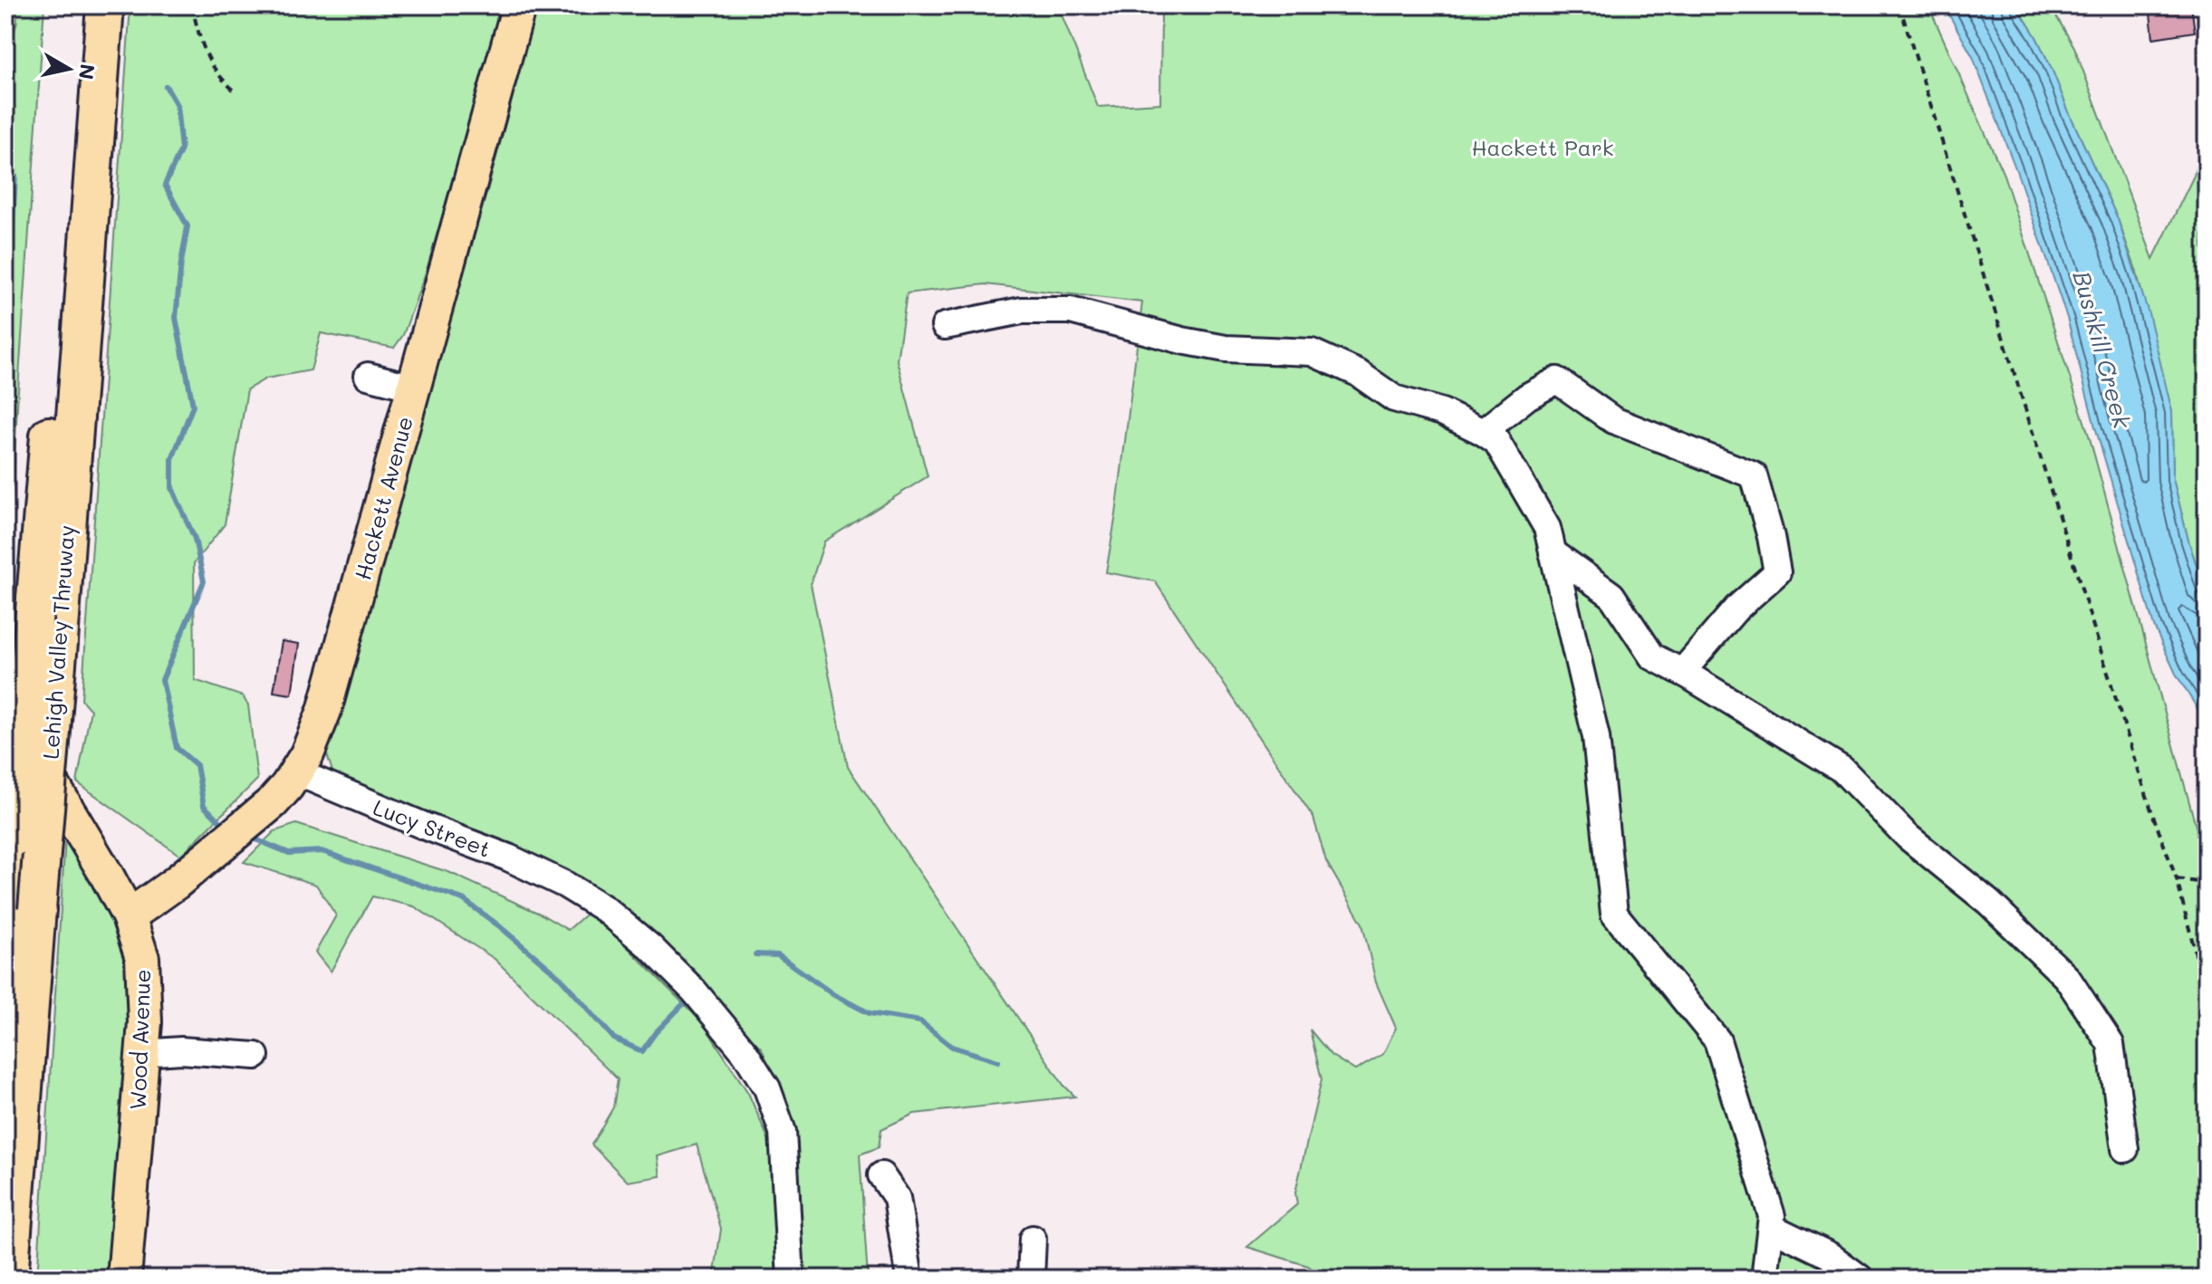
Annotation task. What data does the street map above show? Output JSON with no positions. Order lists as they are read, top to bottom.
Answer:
{
  "streets": {
    "highway": ["Lehigh Valley Thruway"],
    "main road": ["Hackett Avenue", "Wood Avenue"],
    "street": ["Lucy Street"]
  },
  "crossings": [
    ["Hackett Avenue", "Lucy Street"],
    ["Hackett Avenue", "Wood Avenue"]
  ],
  "water": ["Bushkill Creek"],
  "parks": ["Hackett Park"],
  "north": "right"
}
